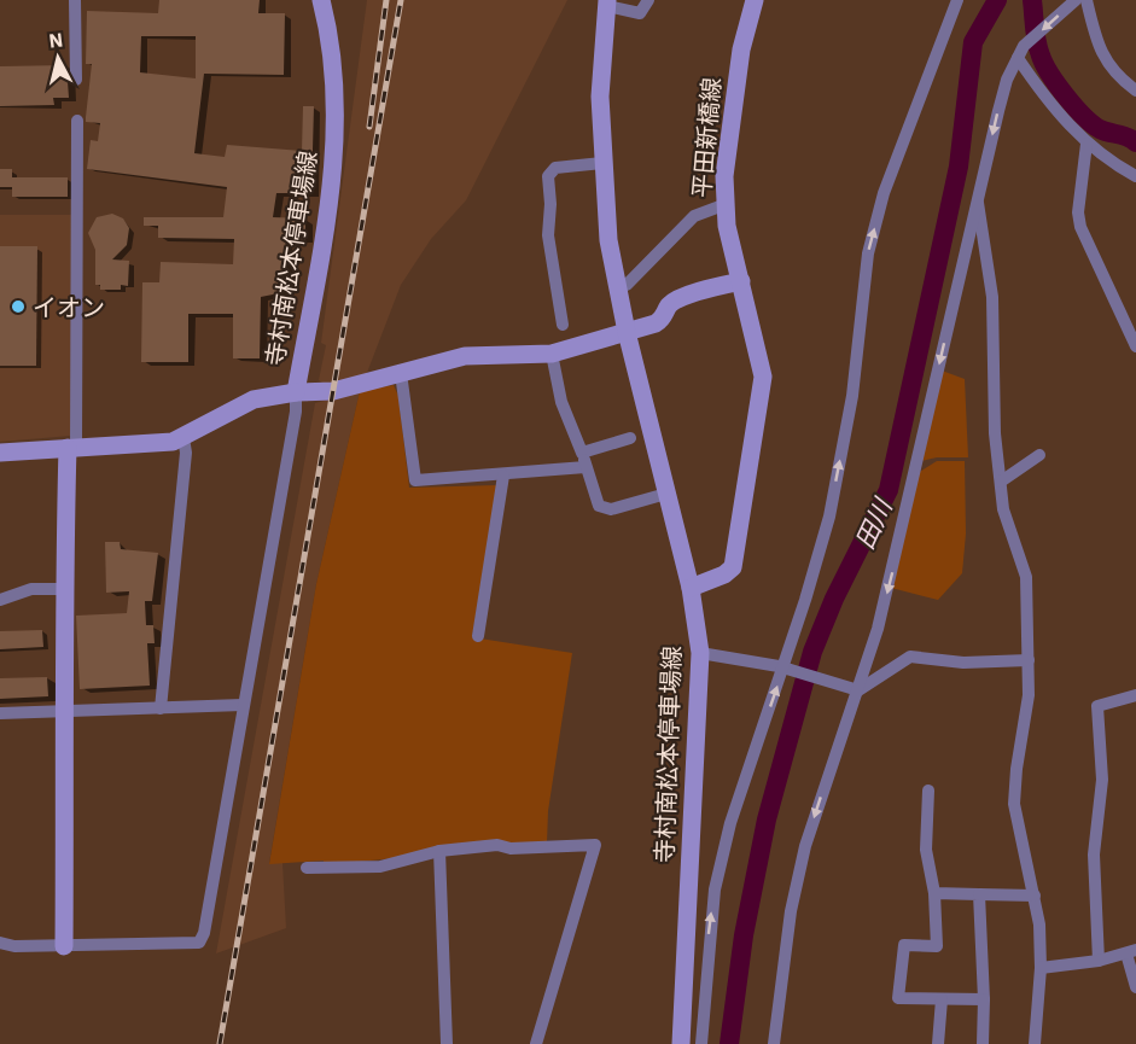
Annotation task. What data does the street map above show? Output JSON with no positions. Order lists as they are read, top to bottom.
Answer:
{
  "streets": {
    "main road": ["平田新橋線", "寺村南松本停車場線"]
  },
  "crossings": [
    ["平田新橋線", "寺村南松本停車場線"]
  ],
  "water": ["田川"],
  "places": ["イオン"],
  "north": "top"
}
